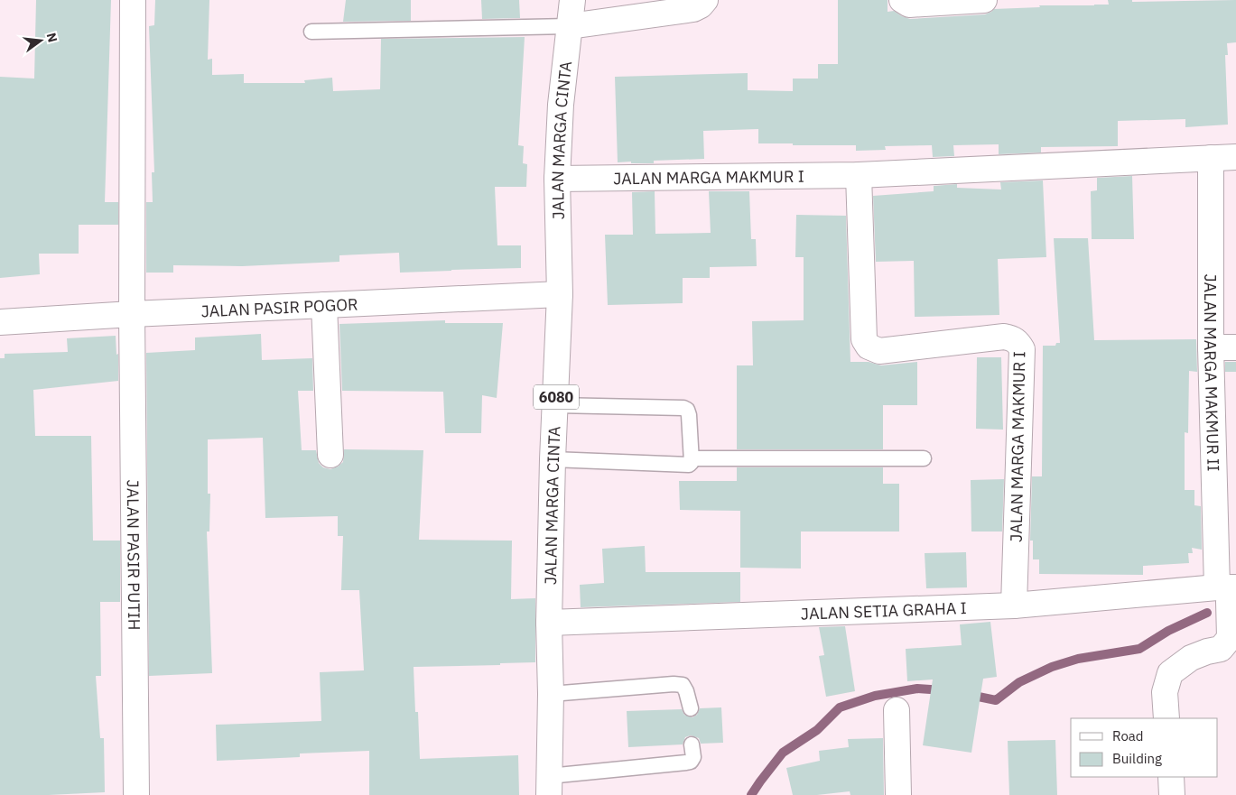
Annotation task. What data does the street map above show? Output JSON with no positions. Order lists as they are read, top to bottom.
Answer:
{
  "streets": {
    "street": [
      "JALAN MARGA CINTA",
      "JALAN MARGA MAKMUR I",
      "JALAN PASIR POGOR",
      "JALAN MARGA MAKMUR II",
      "6080",
      "JALAN PASIR PUTIH",
      "JALAN SETIA GRAHA I"
    ]
  },
  "crossings": [
    ["JALAN MARGA CINTA", "JALAN MARGA MAKMUR I"],
    ["JALAN MARGA CINTA", "JALAN PASIR POGOR"],
    ["JALAN MARGA CINTA", "JALAN SETIA GRAHA I"],
    ["JALAN MARGA MAKMUR I", "JALAN MARGA MAKMUR II"],
    ["JALAN MARGA MAKMUR I", "JALAN SETIA GRAHA I"],
    ["JALAN PASIR POGOR", "JALAN PASIR PUTIH"],
    ["JALAN MARGA MAKMUR II", "JALAN SETIA GRAHA I"]
  ],
  "legend": ["Road", "Building"],
  "north": "right"
}
